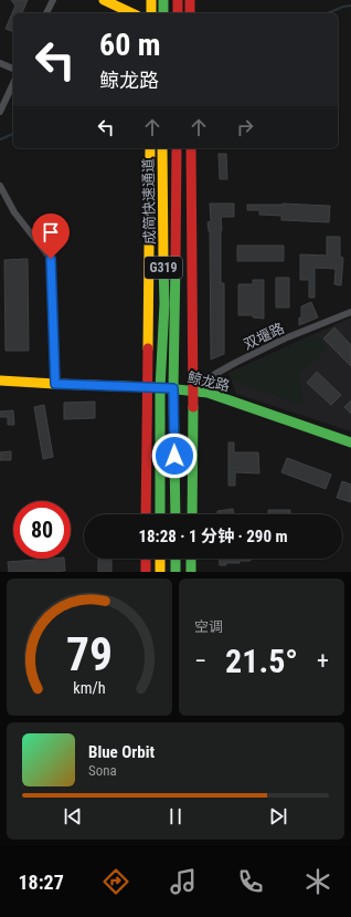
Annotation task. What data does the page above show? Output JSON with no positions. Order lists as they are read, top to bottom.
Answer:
{
  "streets": {
    "main road": ["成简快速通道", "G319", "鲸龙路"],
    "street": ["双堰路"]
  },
  "crossings": [
    ["成简快速通道", "G319"],
    ["成简快速通道", "鲸龙路"],
    ["G319", "鲸龙路"],
    ["双堰路", "鲸龙路"]
  ],
  "page": {
    "turn": ["60 m", "鲸龙路"],
    "limit": "80",
    "trip": "18:28 · 1 分钟 · 290 m",
    "tile": "空调",
    "heat": ["−", "21.5°", "+"],
    "song": ["Blue Orbit", "Sona"],
    "tabs": "18:27",
    "gauge": ["79", "km/h"]
  }
}
